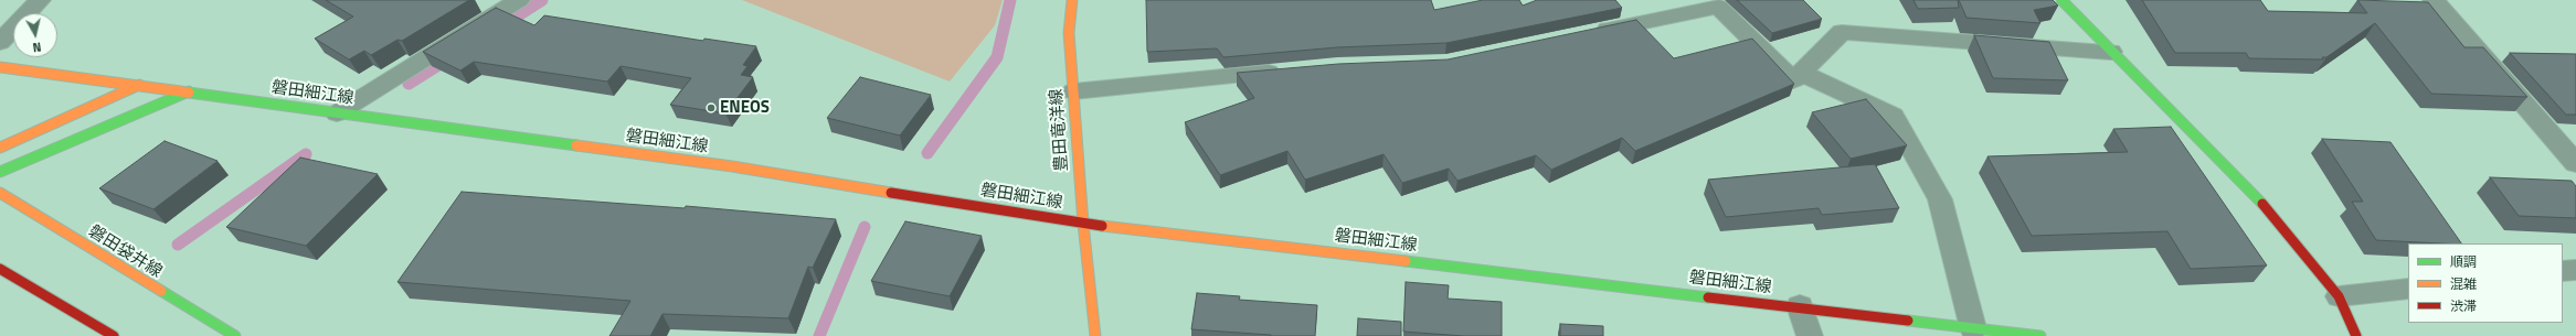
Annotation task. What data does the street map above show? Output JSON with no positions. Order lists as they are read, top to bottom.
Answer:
{
  "streets": {
    "main road": ["磐田細江線", "豊田竜洋線", "磐田袋井線"]
  },
  "crossings": [
    ["磐田細江線", "豊田竜洋線"]
  ],
  "places": ["ENEOS"],
  "legend": ["順調", "混雑", "渋滞"],
  "north": "bottom"
}
